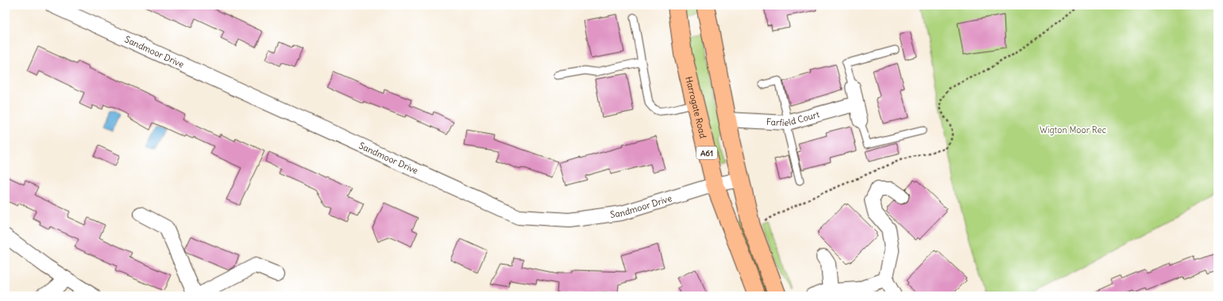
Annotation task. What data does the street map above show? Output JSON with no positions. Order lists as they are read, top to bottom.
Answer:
{
  "streets": {
    "highway": ["Harrogate Road", "A61"],
    "street": ["Sandmoor Drive", "Farfield Court"]
  },
  "crossings": [
    ["Sandmoor Drive", "Harrogate Road"]
  ],
  "parks": ["Wigton Moor Rec"]
}
